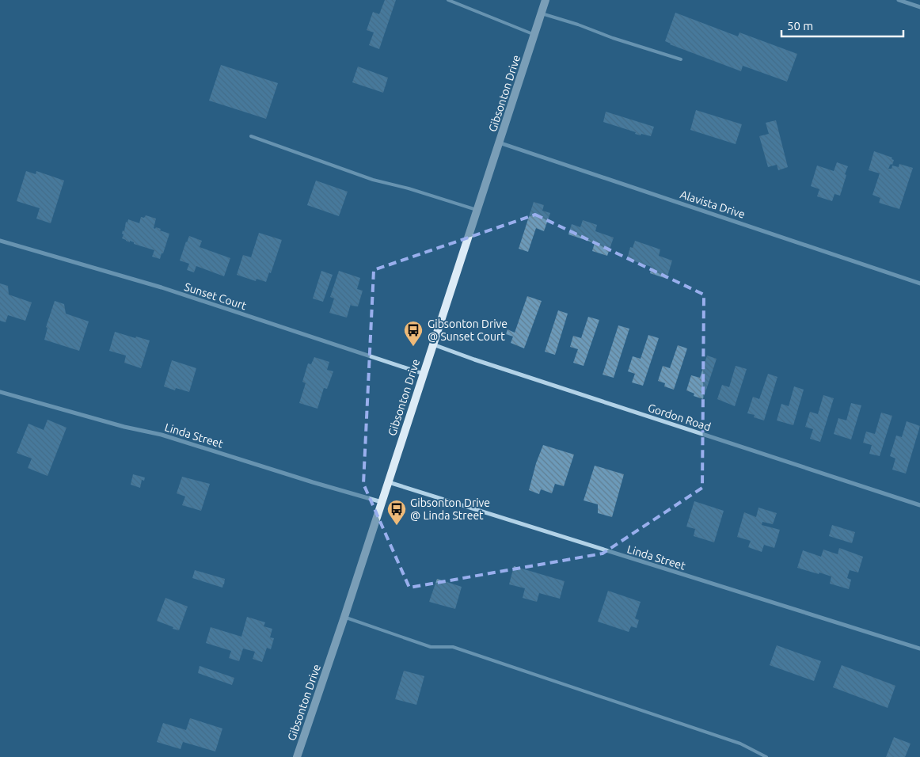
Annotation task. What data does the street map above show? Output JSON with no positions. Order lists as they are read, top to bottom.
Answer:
{
  "streets": {
    "main road": ["Gibsonton Drive"],
    "street": [
      "Alavista Drive",
      "Sunset Court",
      "Gordon Road",
      "Linda Street"
    ]
  },
  "crossings": [
    ["Gibsonton Drive", "Alavista Drive"],
    ["Gibsonton Drive", "Sunset Court"],
    ["Gibsonton Drive", "Gordon Road"],
    ["Gibsonton Drive", "Linda Street"]
  ],
  "places": {
    "bus stop": ["Gibsonton Drive @ Sunset Court", "Gibsonton Drive @ Linda Street"]
  },
  "scale_bar": "50 m"
}
